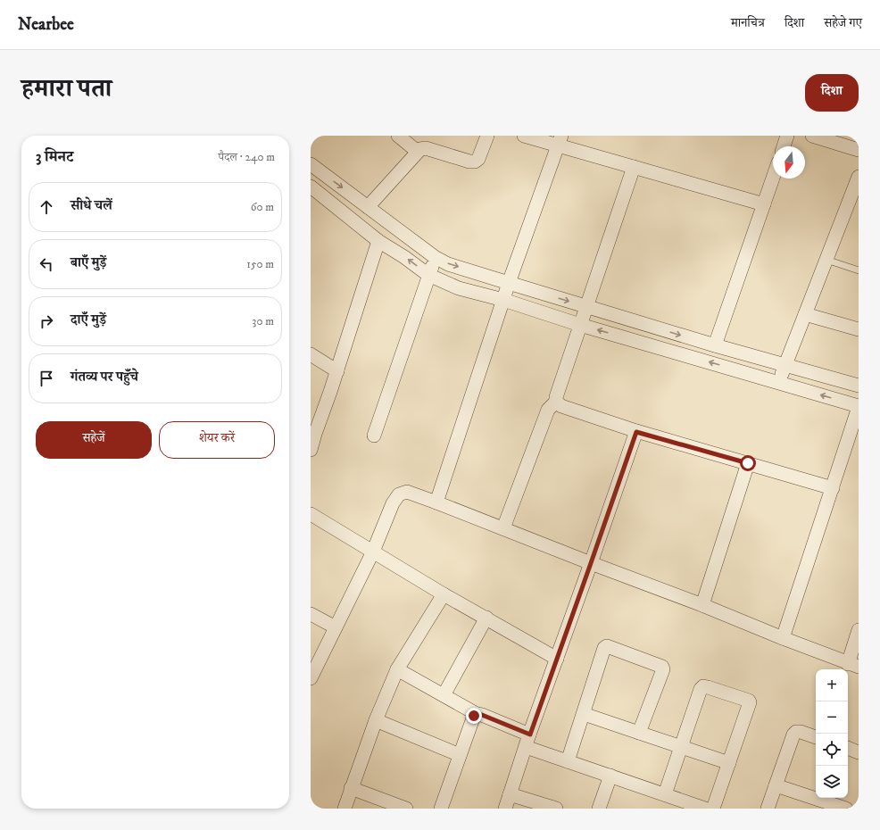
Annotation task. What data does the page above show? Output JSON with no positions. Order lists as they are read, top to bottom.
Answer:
{
  "north": "bottom",
  "page": {
    "header": "Nearbee",
    "nav": ["मानचित्र", "दिशा", "सहेजे गए"],
    "title": "हमारा पता",
    "buttons": [
      "दिशा",
      ["सहेजें", "शेयर करें"]
    ],
    "heading": ["3 मिनट", "पैदल · 240 m"],
    "list": [
      ["सीधे चलें", "60 m"],
      ["बाएँ मुड़ें", "150 m"],
      ["दाएँ मुड़ें", "30 m"],
      "गंतव्य पर पहुँचे"
    ],
    "map_buttons": ["+", "−"]
  }
}
